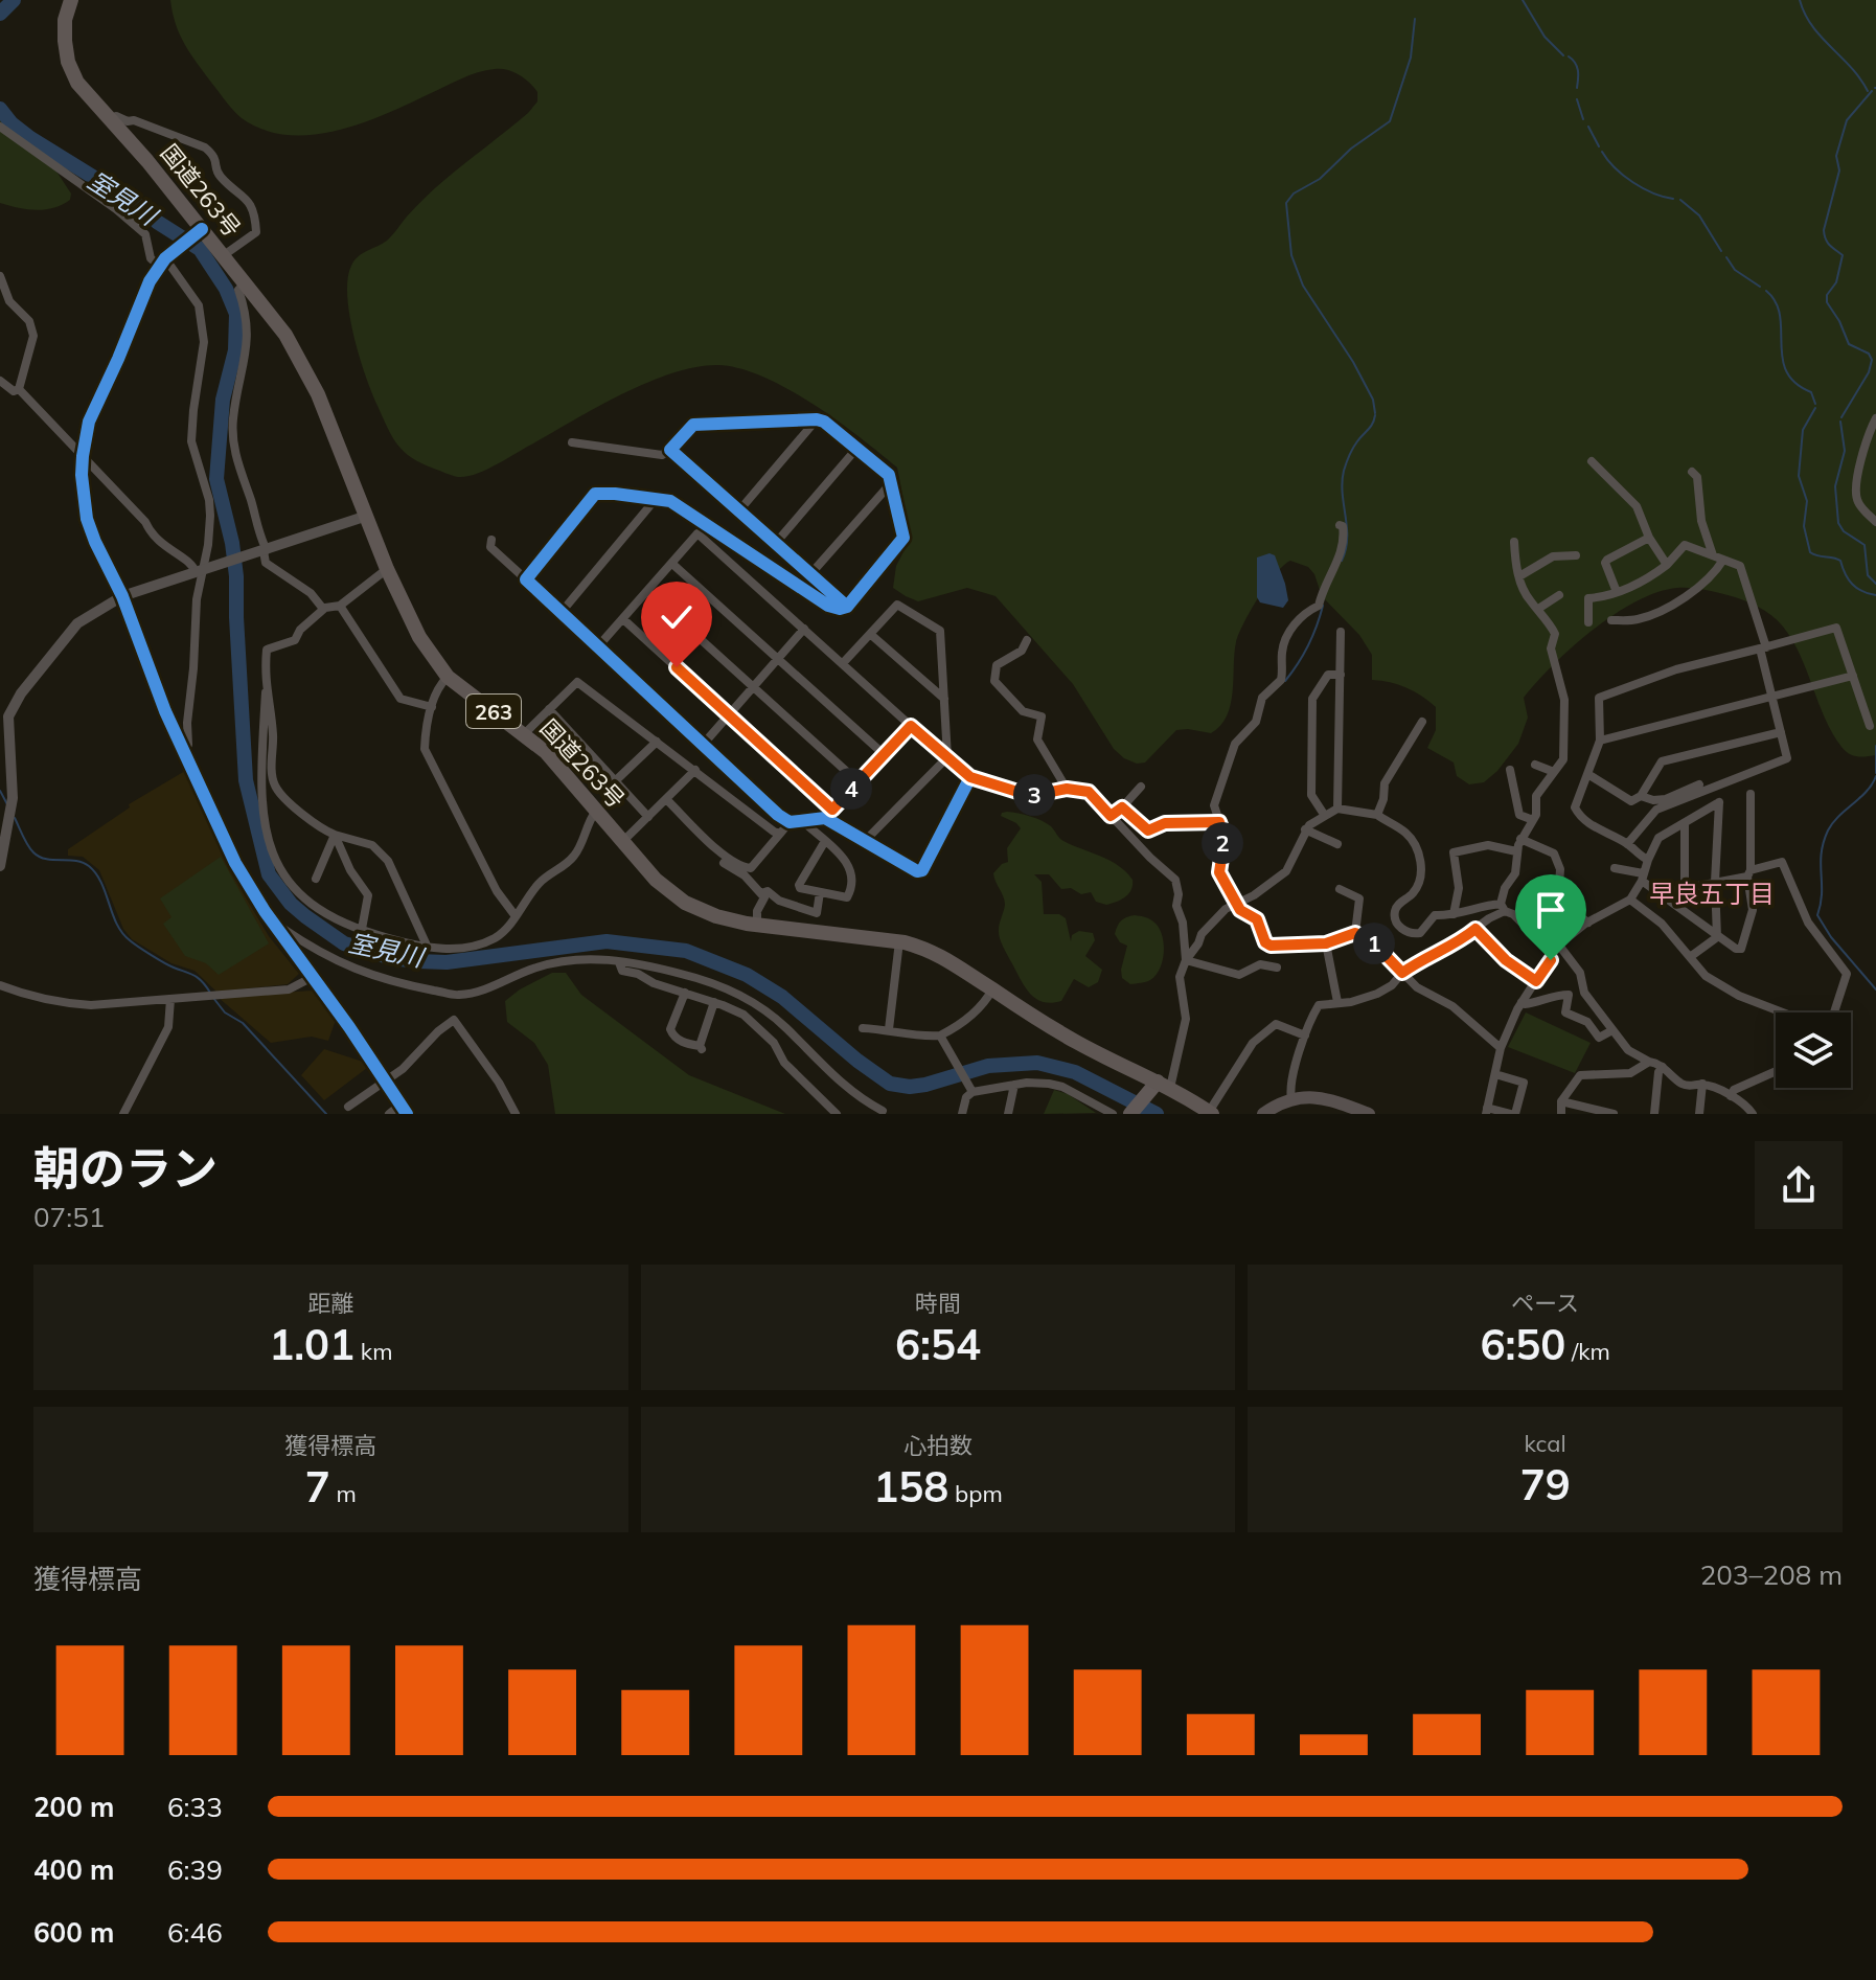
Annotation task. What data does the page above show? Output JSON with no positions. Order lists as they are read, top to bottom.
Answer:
{
  "streets": {
    "highway": ["国道263号", "263"]
  },
  "districts": ["早良五丁目"],
  "water": ["室見川"],
  "page": {
    "pins": [
      "4",
      "3",
      "2",
      "1"
    ],
    "heading": ["朝のラン", "07:51"],
    "stats": [
      ["距離", "1.01 km"],
      ["時間", "6:54"],
      ["ペース", "6:50 /km"],
      ["獲得標高", "7 m"],
      ["心拍数", "158 bpm"],
      ["kcal", "79"]
    ],
    "chart": ["獲得標高", "203–208 m"],
    "list": [
      {
        "name": "200 m",
        "note": "6:33"
      },
      {
        "name": "400 m",
        "note": "6:39"
      },
      {
        "name": "600 m",
        "note": "6:46"
      }
    ]
  }
}
